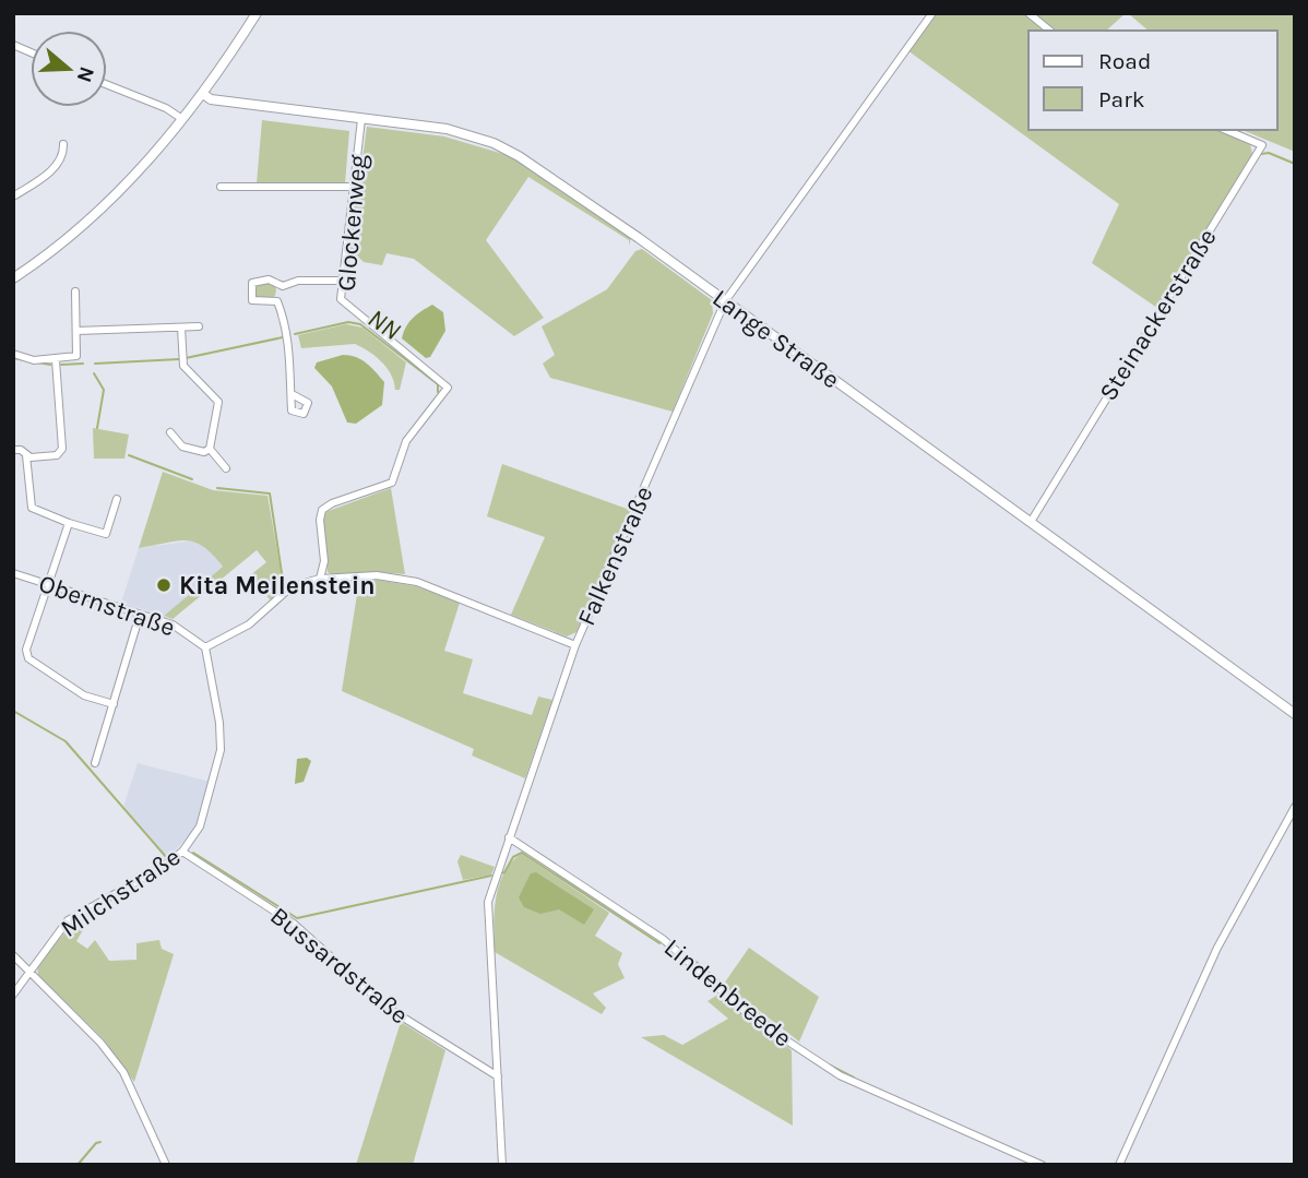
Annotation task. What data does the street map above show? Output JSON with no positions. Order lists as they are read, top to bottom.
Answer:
{
  "streets": {
    "street": [
      "Glockenweg",
      "Steinackerstraße",
      "Lange Straße",
      "Falkenstraße",
      "Obernstraße",
      "Milchstraße",
      "Bussardstraße",
      "Lindenbreede"
    ]
  },
  "crossings": [
    ["Glockenweg", "Lange Straße"],
    ["Glockenweg", "Obernstraße"],
    ["Steinackerstraße", "Lange Straße"],
    ["Lange Straße", "Falkenstraße"],
    ["Falkenstraße", "Obernstraße"],
    ["Falkenstraße", "Bussardstraße"],
    ["Falkenstraße", "Lindenbreede"],
    ["Obernstraße", "Milchstraße"],
    ["Milchstraße", "Bussardstraße"]
  ],
  "water": ["NN"],
  "places": ["Kita Meilenstein"],
  "legend": ["Road", "Park"],
  "north": "right"
}
